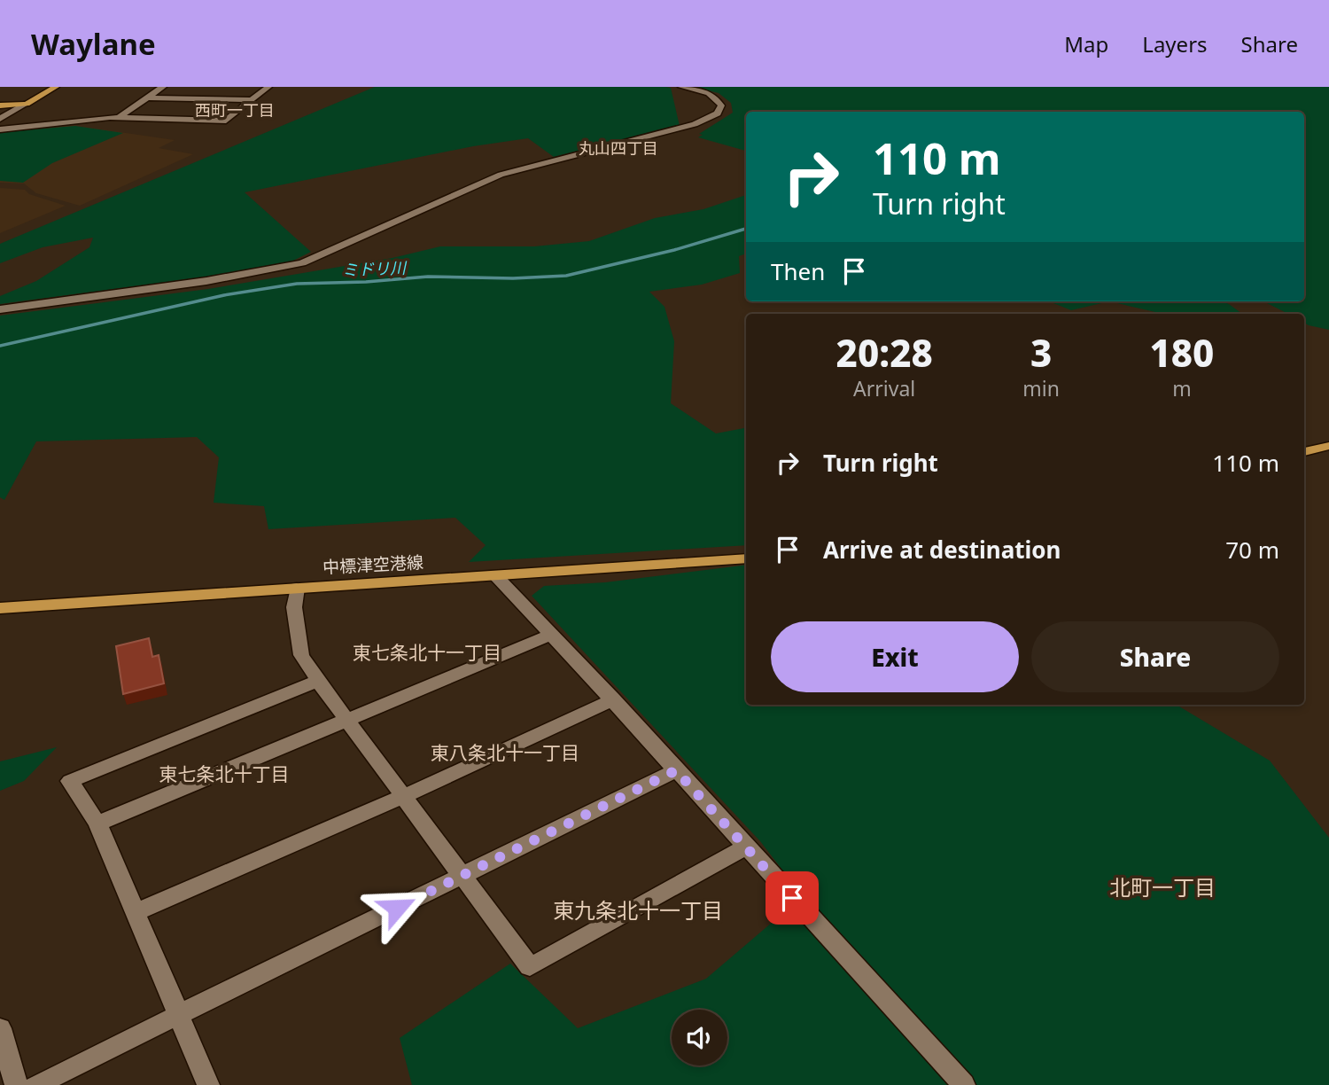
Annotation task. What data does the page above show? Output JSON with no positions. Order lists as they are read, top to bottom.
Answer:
{
  "streets": {
    "main road": ["中標津空港線"]
  },
  "districts": [
    "西町一丁目",
    "丸山四丁目",
    "東七条北十一丁目",
    "東八条北十一丁目",
    "東七条北十丁目",
    "北町一丁目",
    "東九条北十一丁目"
  ],
  "water": ["ミドリ川"],
  "page": {
    "header": "Waylane",
    "nav": ["Map", "Layers", "Share"],
    "turn": ["110 m", "Turn right"],
    "then": "Then",
    "eta": [
      "20:28",
      "Arrival",
      "3",
      "min",
      "180",
      "m"
    ],
    "list": [
      {
        "name": "Turn right",
        "value": "110 m"
      },
      {
        "name": "Arrive at destination",
        "value": "70 m"
      }
    ],
    "buttons": ["Exit", "Share"]
  }
}
